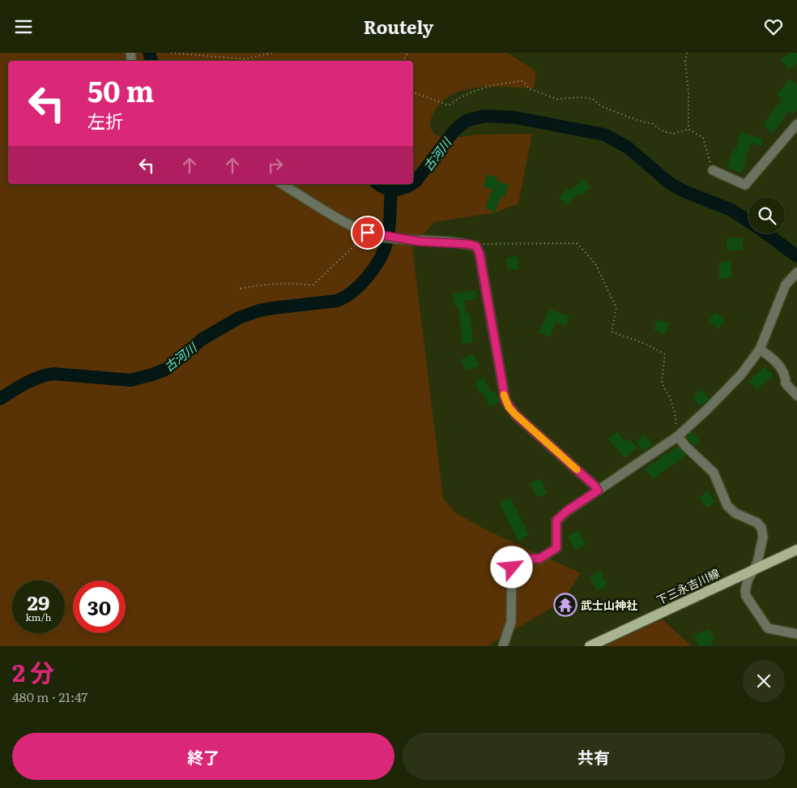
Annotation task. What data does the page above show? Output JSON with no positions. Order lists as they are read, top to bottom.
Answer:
{
  "streets": {
    "main road": ["下三永吉川線"]
  },
  "water": ["古河川"],
  "places": {
    "temple": ["武士山神社"]
  },
  "page": {
    "header": "Routely",
    "turn": ["50 m", "左折"],
    "speed": "29 km/h",
    "limit": "30",
    "heading": ["2 分", "480 m · 21:47"],
    "buttons": ["終了", "共有"]
  }
}
